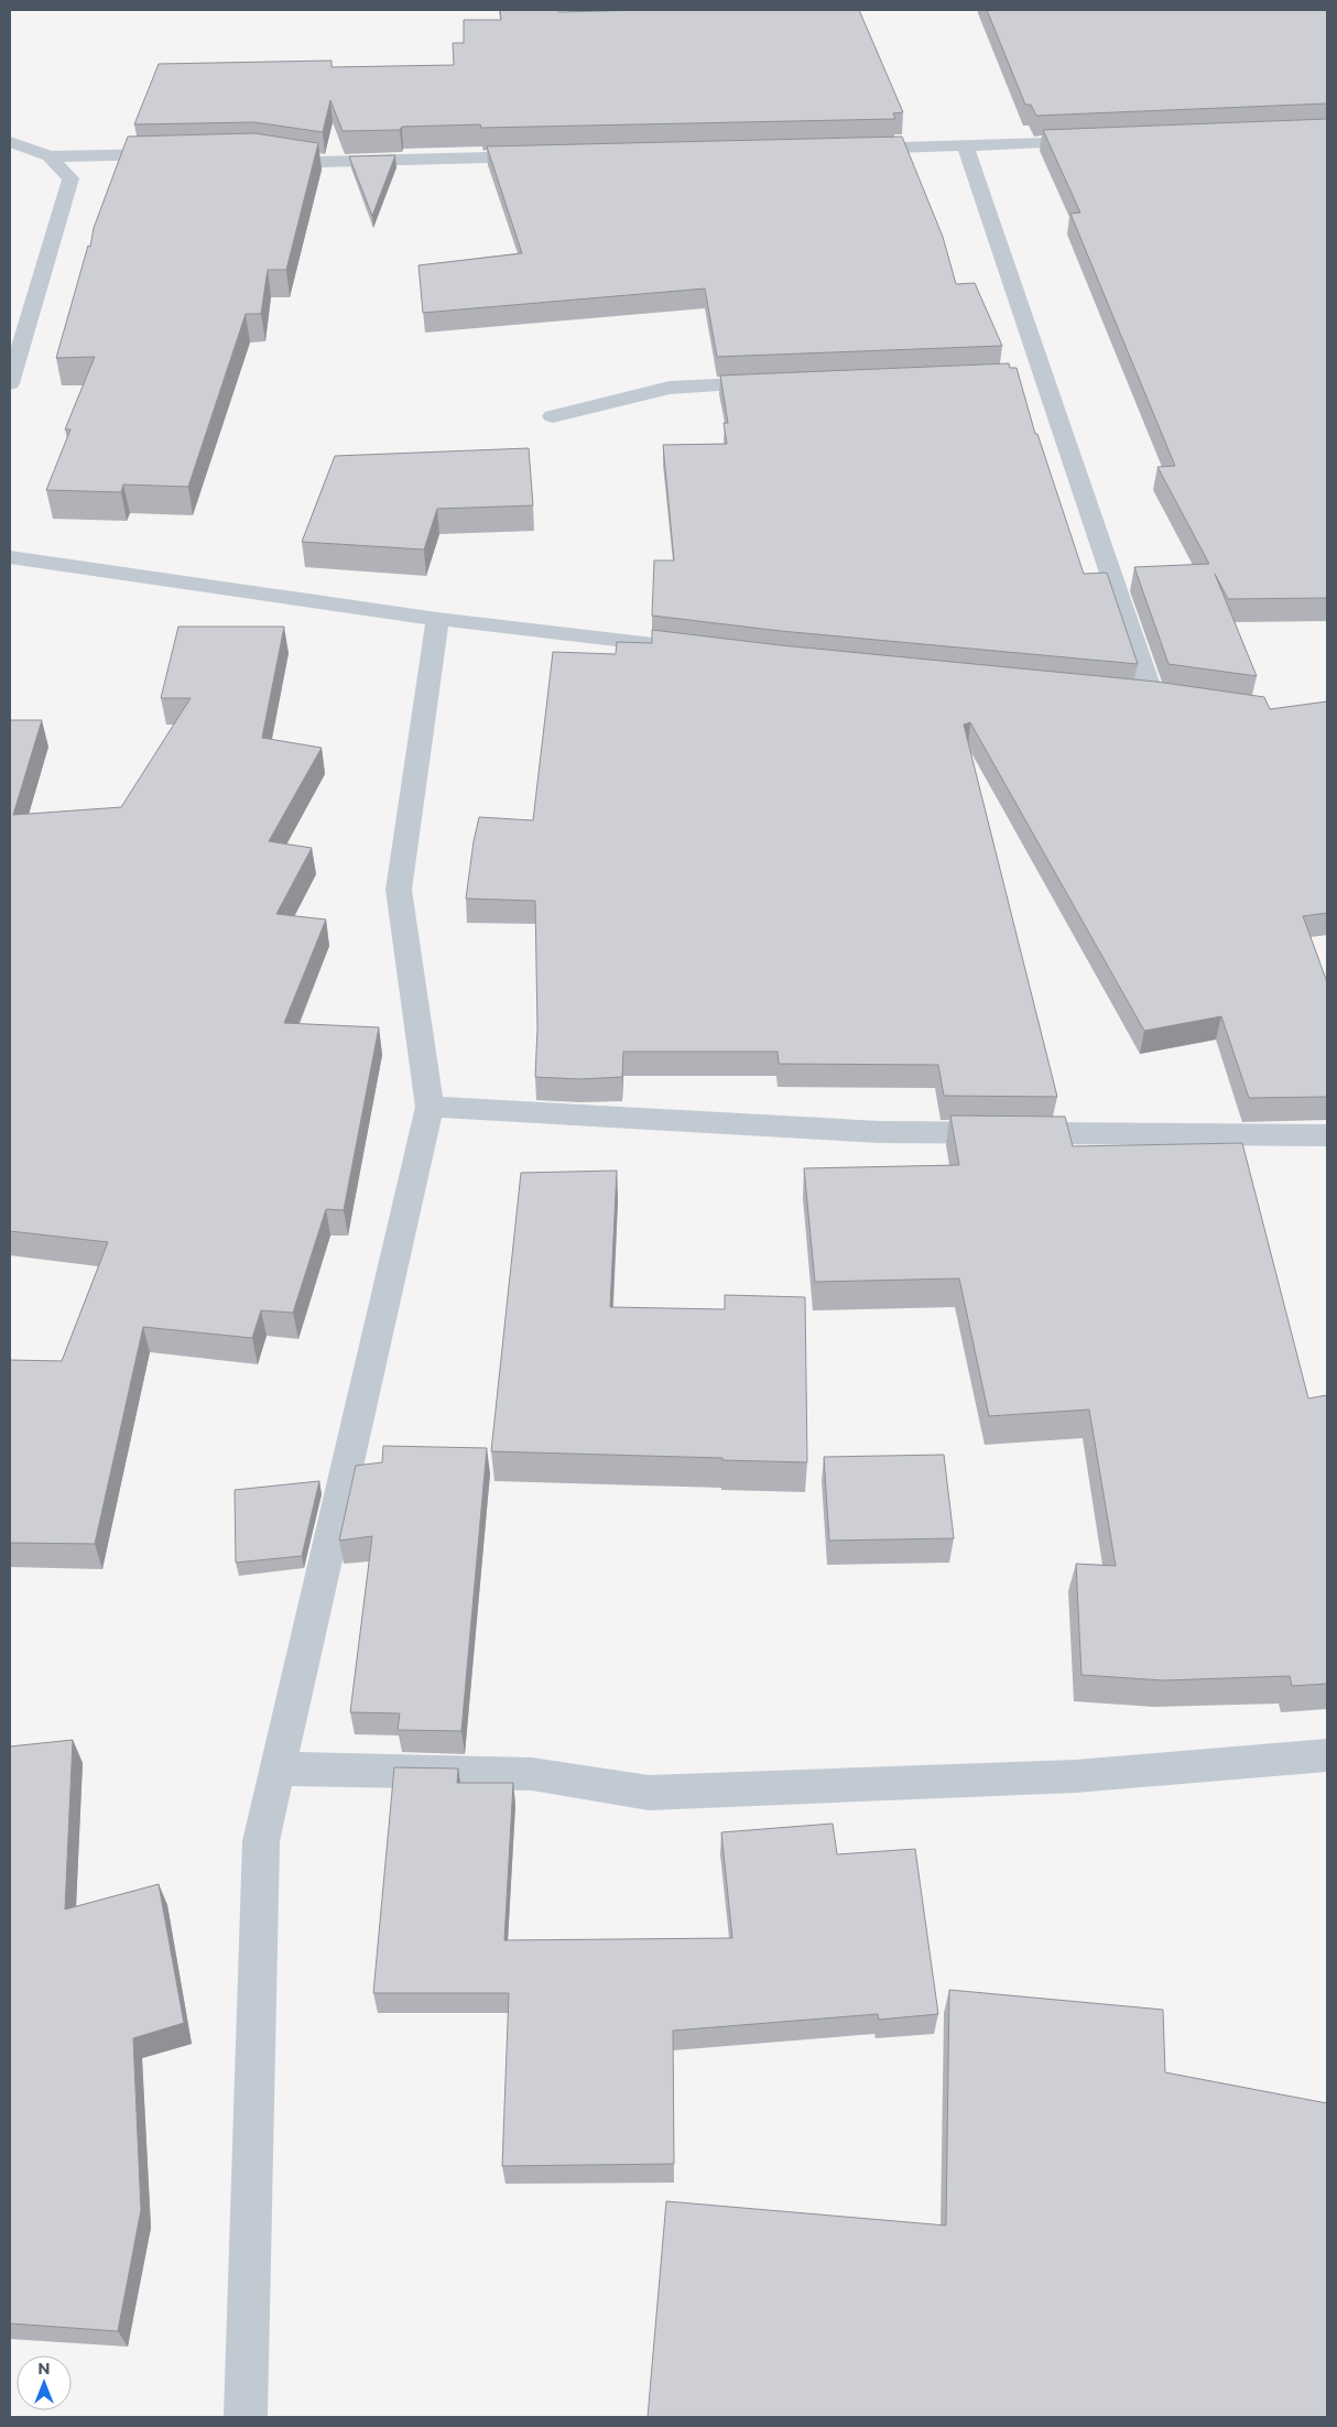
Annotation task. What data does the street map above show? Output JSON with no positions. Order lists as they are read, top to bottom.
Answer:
{
  "north": "top"
}
